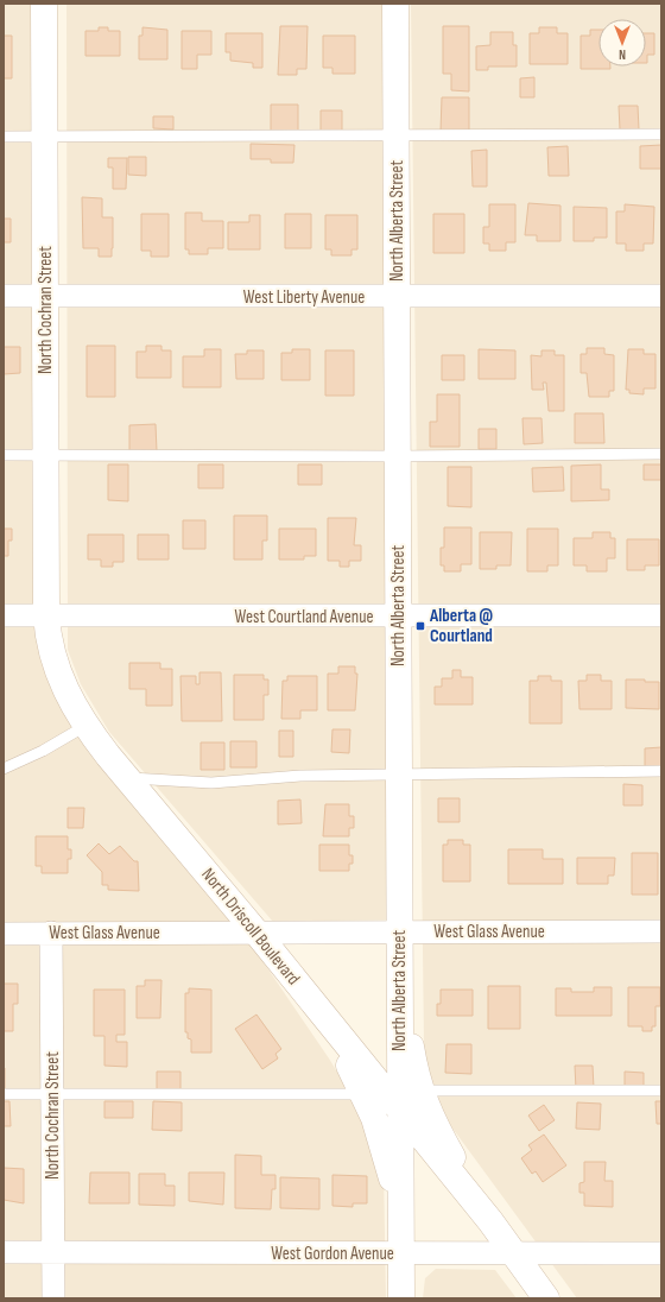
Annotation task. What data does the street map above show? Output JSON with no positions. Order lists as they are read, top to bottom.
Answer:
{
  "streets": {
    "main road": ["North Alberta Street", "North Cochran Street", "North Driscoll Boulevard"],
    "street": [
      "West Liberty Avenue",
      "West Courtland Avenue",
      "West Glass Avenue",
      "West Gordon Avenue"
    ]
  },
  "crossings": [
    ["North Alberta Street", "West Liberty Avenue"],
    ["North Alberta Street", "West Courtland Avenue"],
    ["North Alberta Street", "North Driscoll Boulevard"],
    ["North Alberta Street", "West Glass Avenue"],
    ["North Alberta Street", "West Gordon Avenue"],
    ["West Liberty Avenue", "North Cochran Street"],
    ["North Cochran Street", "West Courtland Avenue"],
    ["North Cochran Street", "North Driscoll Boulevard"],
    ["North Cochran Street", "West Glass Avenue"],
    ["North Cochran Street", "West Gordon Avenue"],
    ["West Courtland Avenue", "North Driscoll Boulevard"],
    ["North Driscoll Boulevard", "West Glass Avenue"],
    ["North Driscoll Boulevard", "West Gordon Avenue"]
  ],
  "places": {
    "transit": ["Alberta @ Courtland"]
  },
  "north": "bottom"
}
